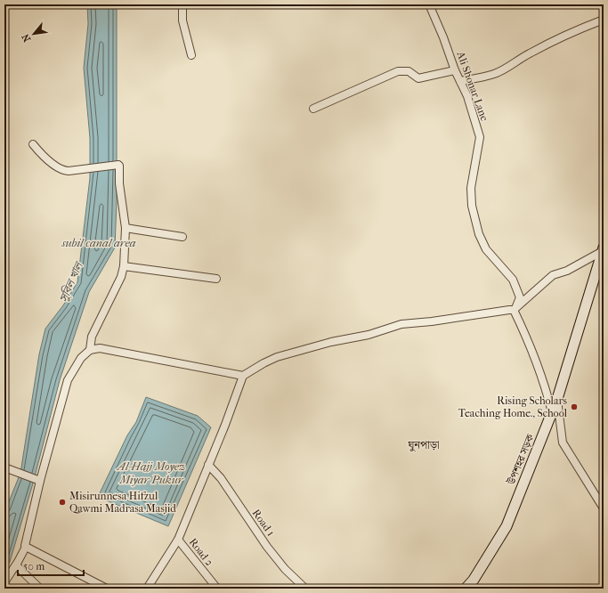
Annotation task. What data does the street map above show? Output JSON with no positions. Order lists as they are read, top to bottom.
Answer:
{
  "streets": {
    "main road": ["উপশহর সড়ক"],
    "street": ["Ali Shonar Lane", "Road 1", "Road 2"]
  },
  "districts": ["ঘুনপাড়া"],
  "water": ["subil canal area", "সুবিল খাল", "Al-Hajj Moyez Miyar Pukur"],
  "places": ["Rising Scholars Teaching Home., School", "Misirunnesa Hifzul Qawmi Madrasa Masjid"],
  "scale_bar": "50 m",
  "north": "bottom left"
}
